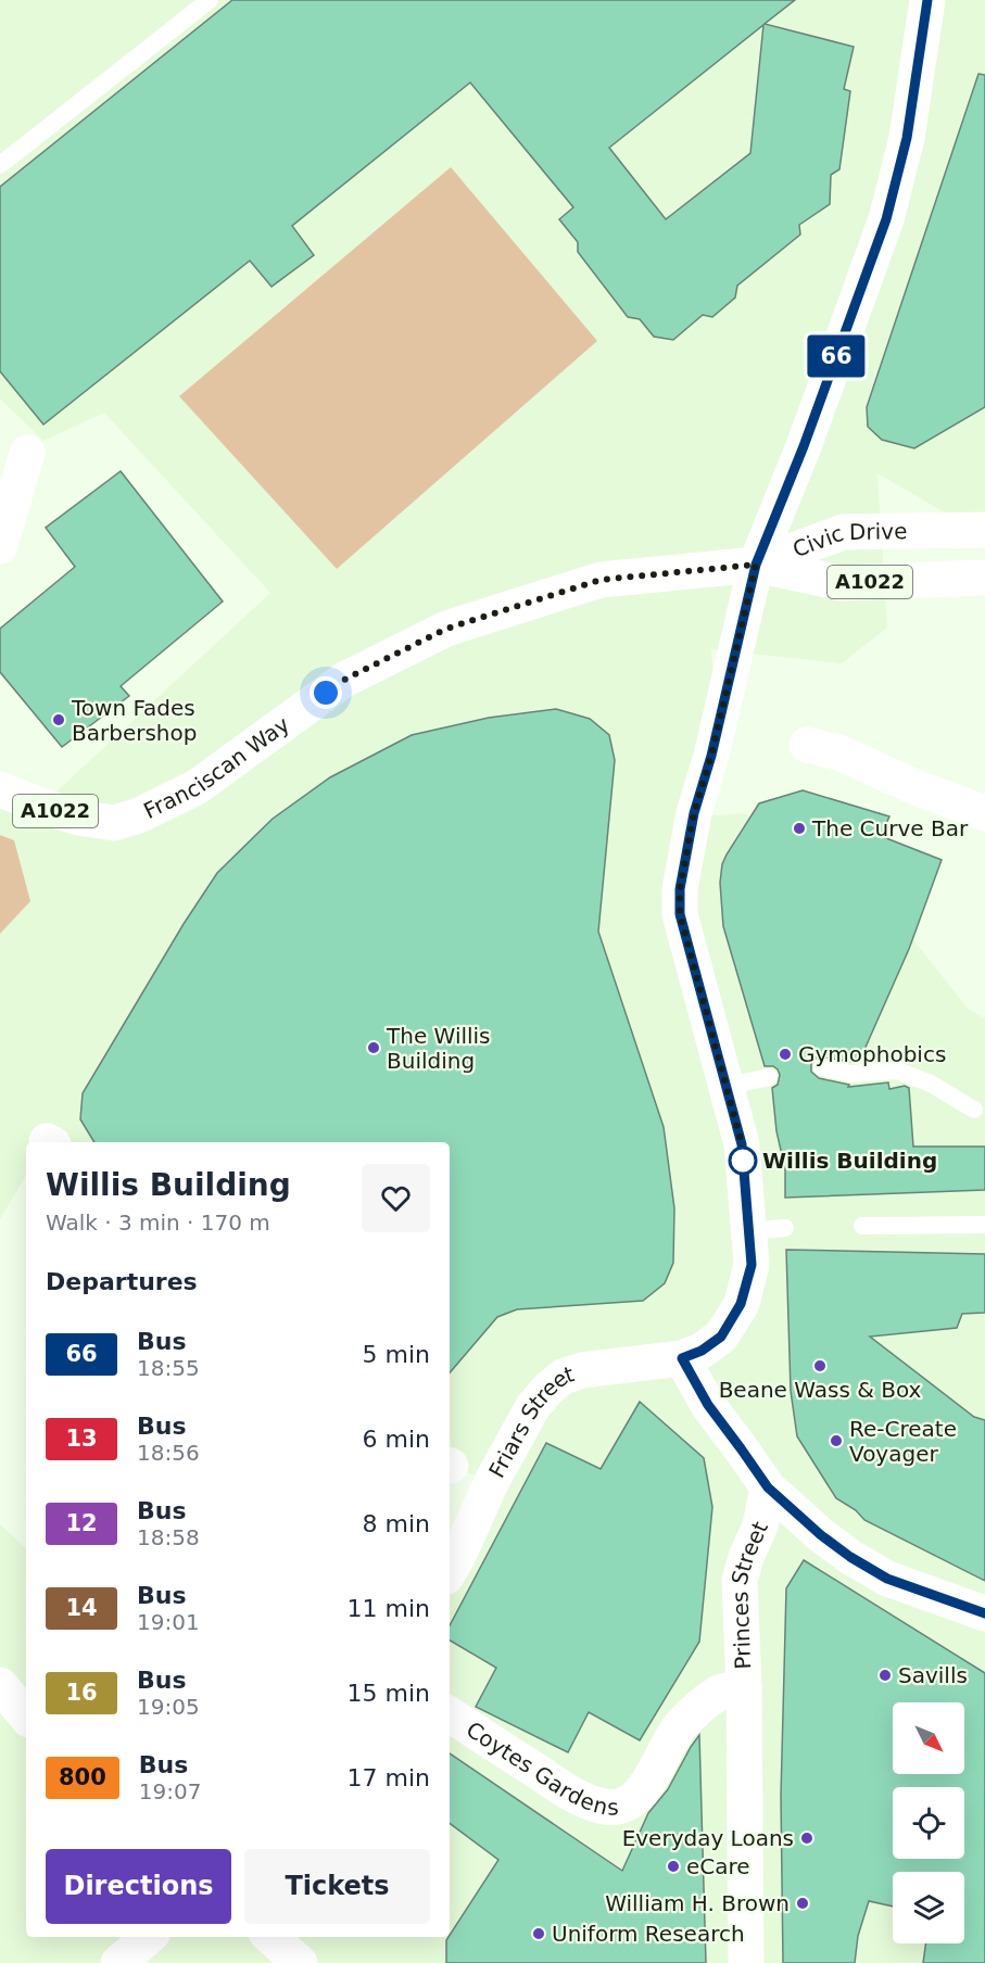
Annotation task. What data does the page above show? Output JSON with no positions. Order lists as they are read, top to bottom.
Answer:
{
  "streets": {
    "street": [
      "Civic Drive",
      "A1022",
      "Franciscan Way",
      "Friars Street",
      "Princes Street",
      "Coytes Gardens"
    ]
  },
  "crossings": [
    ["Civic Drive", "Franciscan Way"],
    ["Princes Street", "Coytes Gardens"]
  ],
  "places": [
    "Town Fades Barbershop",
    "The Curve Bar",
    "The Willis Building",
    "Gymophobics",
    "Willis Building",
    "Beane Wass & Box",
    "Re-Create Voyager",
    "Savills",
    "Everyday Loans",
    "eCare",
    "William H. Brown",
    "Uniform Research"
  ],
  "lines": ["bus line 66"],
  "north": "bottom right",
  "page": {
    "on_map": "66",
    "heading": [
      ["Willis Building", "Walk · 3 min · 170 m"],
      "Departures"
    ],
    "list": [
      {
        "mark": "66",
        "name": "Bus",
        "note": "18:55",
        "value": "5 min"
      },
      {
        "mark": "13",
        "name": "Bus",
        "note": "18:56",
        "value": "6 min"
      },
      {
        "mark": "12",
        "name": "Bus",
        "note": "18:58",
        "value": "8 min"
      },
      {
        "mark": "14",
        "name": "Bus",
        "note": "19:01",
        "value": "11 min"
      },
      {
        "mark": "16",
        "name": "Bus",
        "note": "19:05",
        "value": "15 min"
      },
      {
        "mark": "800",
        "name": "Bus",
        "note": "19:07",
        "value": "17 min"
      }
    ],
    "buttons": ["Directions", "Tickets"]
  }
}
